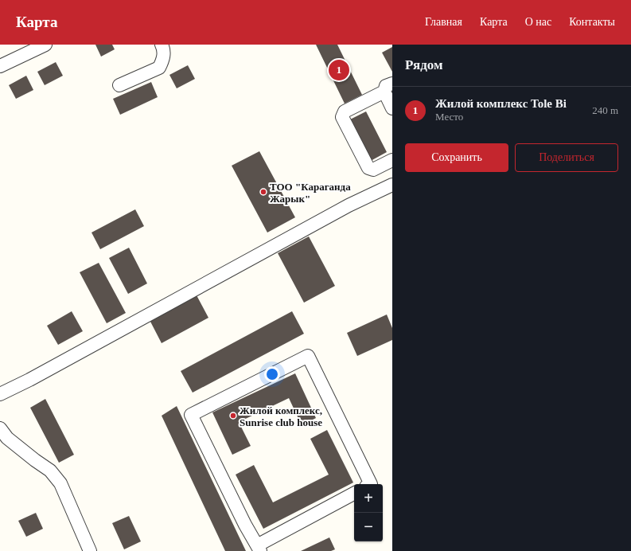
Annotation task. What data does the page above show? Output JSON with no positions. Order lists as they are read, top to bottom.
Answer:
{
  "places": ["ТОО \"Караганда Жарык\"", "Жилой комплекс, Sunrise club house"],
  "page": {
    "header": "Карта",
    "nav": [
      "Главная",
      "Карта",
      "О нас",
      "Контакты"
    ],
    "heading": "Рядом",
    "pins": "1",
    "list": [
      {
        "mark": "1",
        "name": "Жилой комплекс Tole Bi",
        "note": "Место",
        "value": "240 m"
      }
    ],
    "buttons": ["Сохранить", "Поделиться"],
    "map_buttons": ["+", "−"]
  }
}
